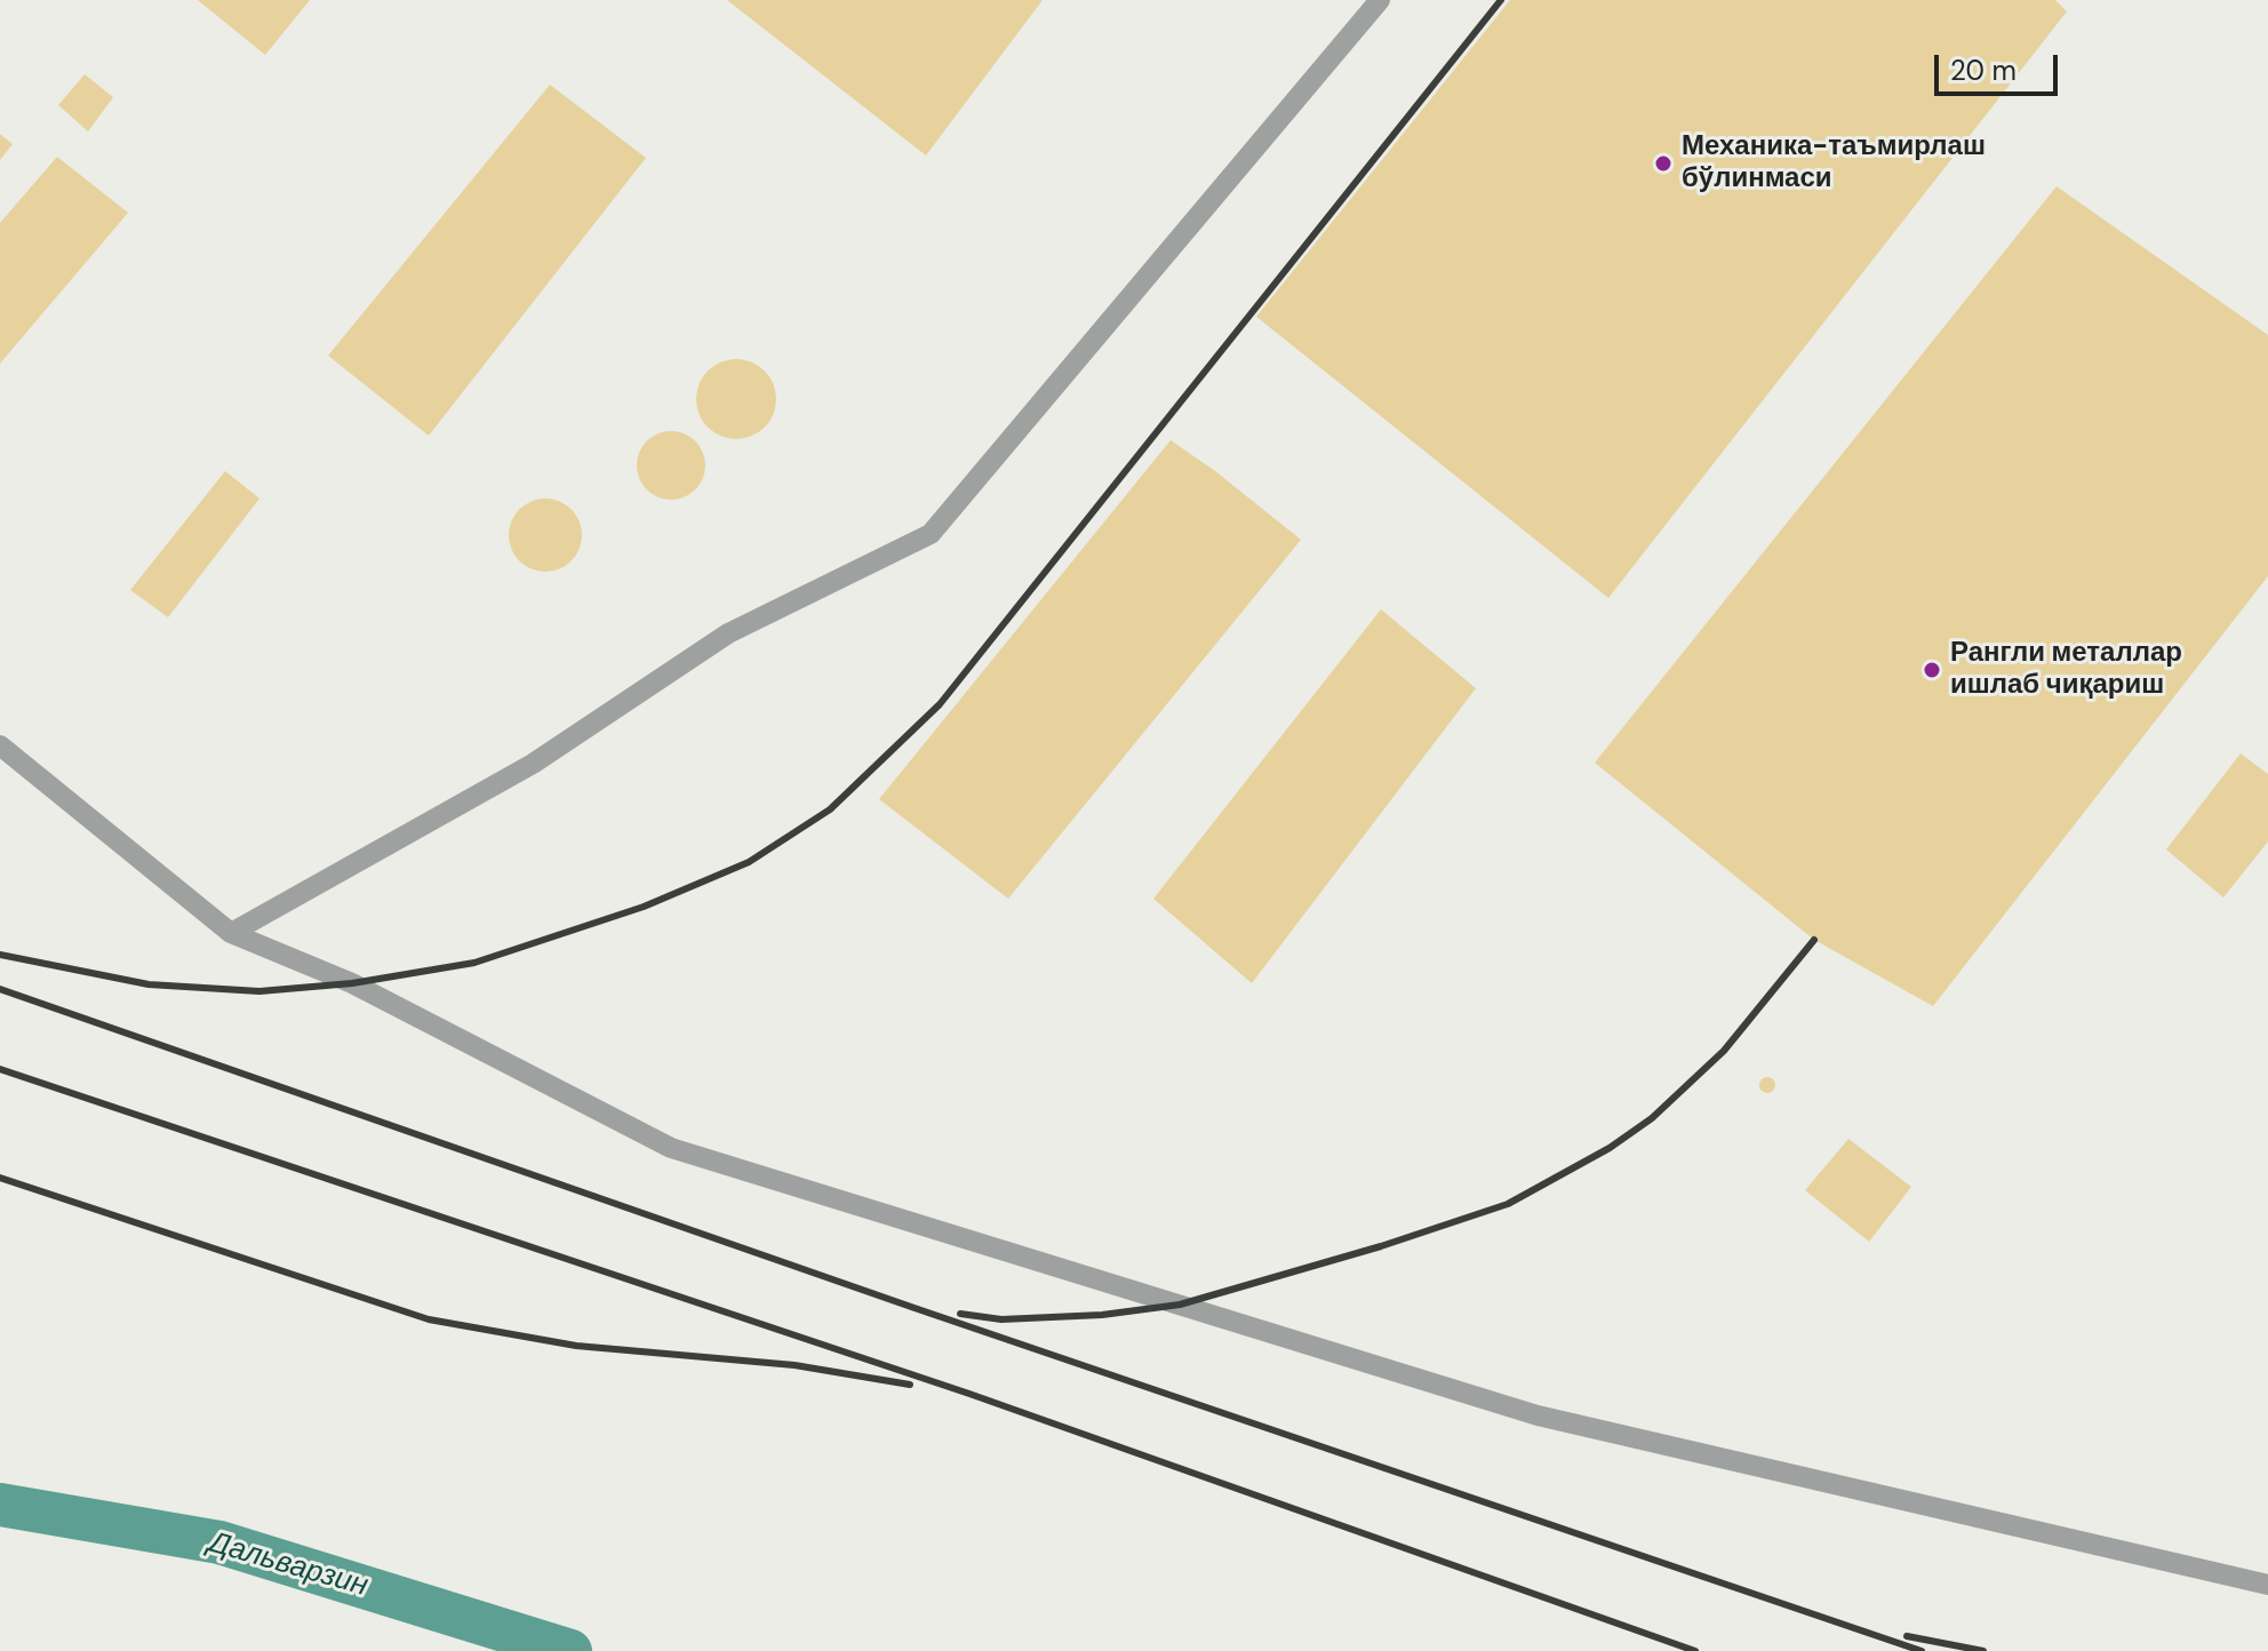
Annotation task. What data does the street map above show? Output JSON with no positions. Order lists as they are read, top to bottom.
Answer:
{
  "water": ["Дальварзин"],
  "places": ["Механика-таъмирлаш бўлинмаси", "Рангли металлар ишлаб чиқариш"],
  "scale_bar": "20 m"
}
